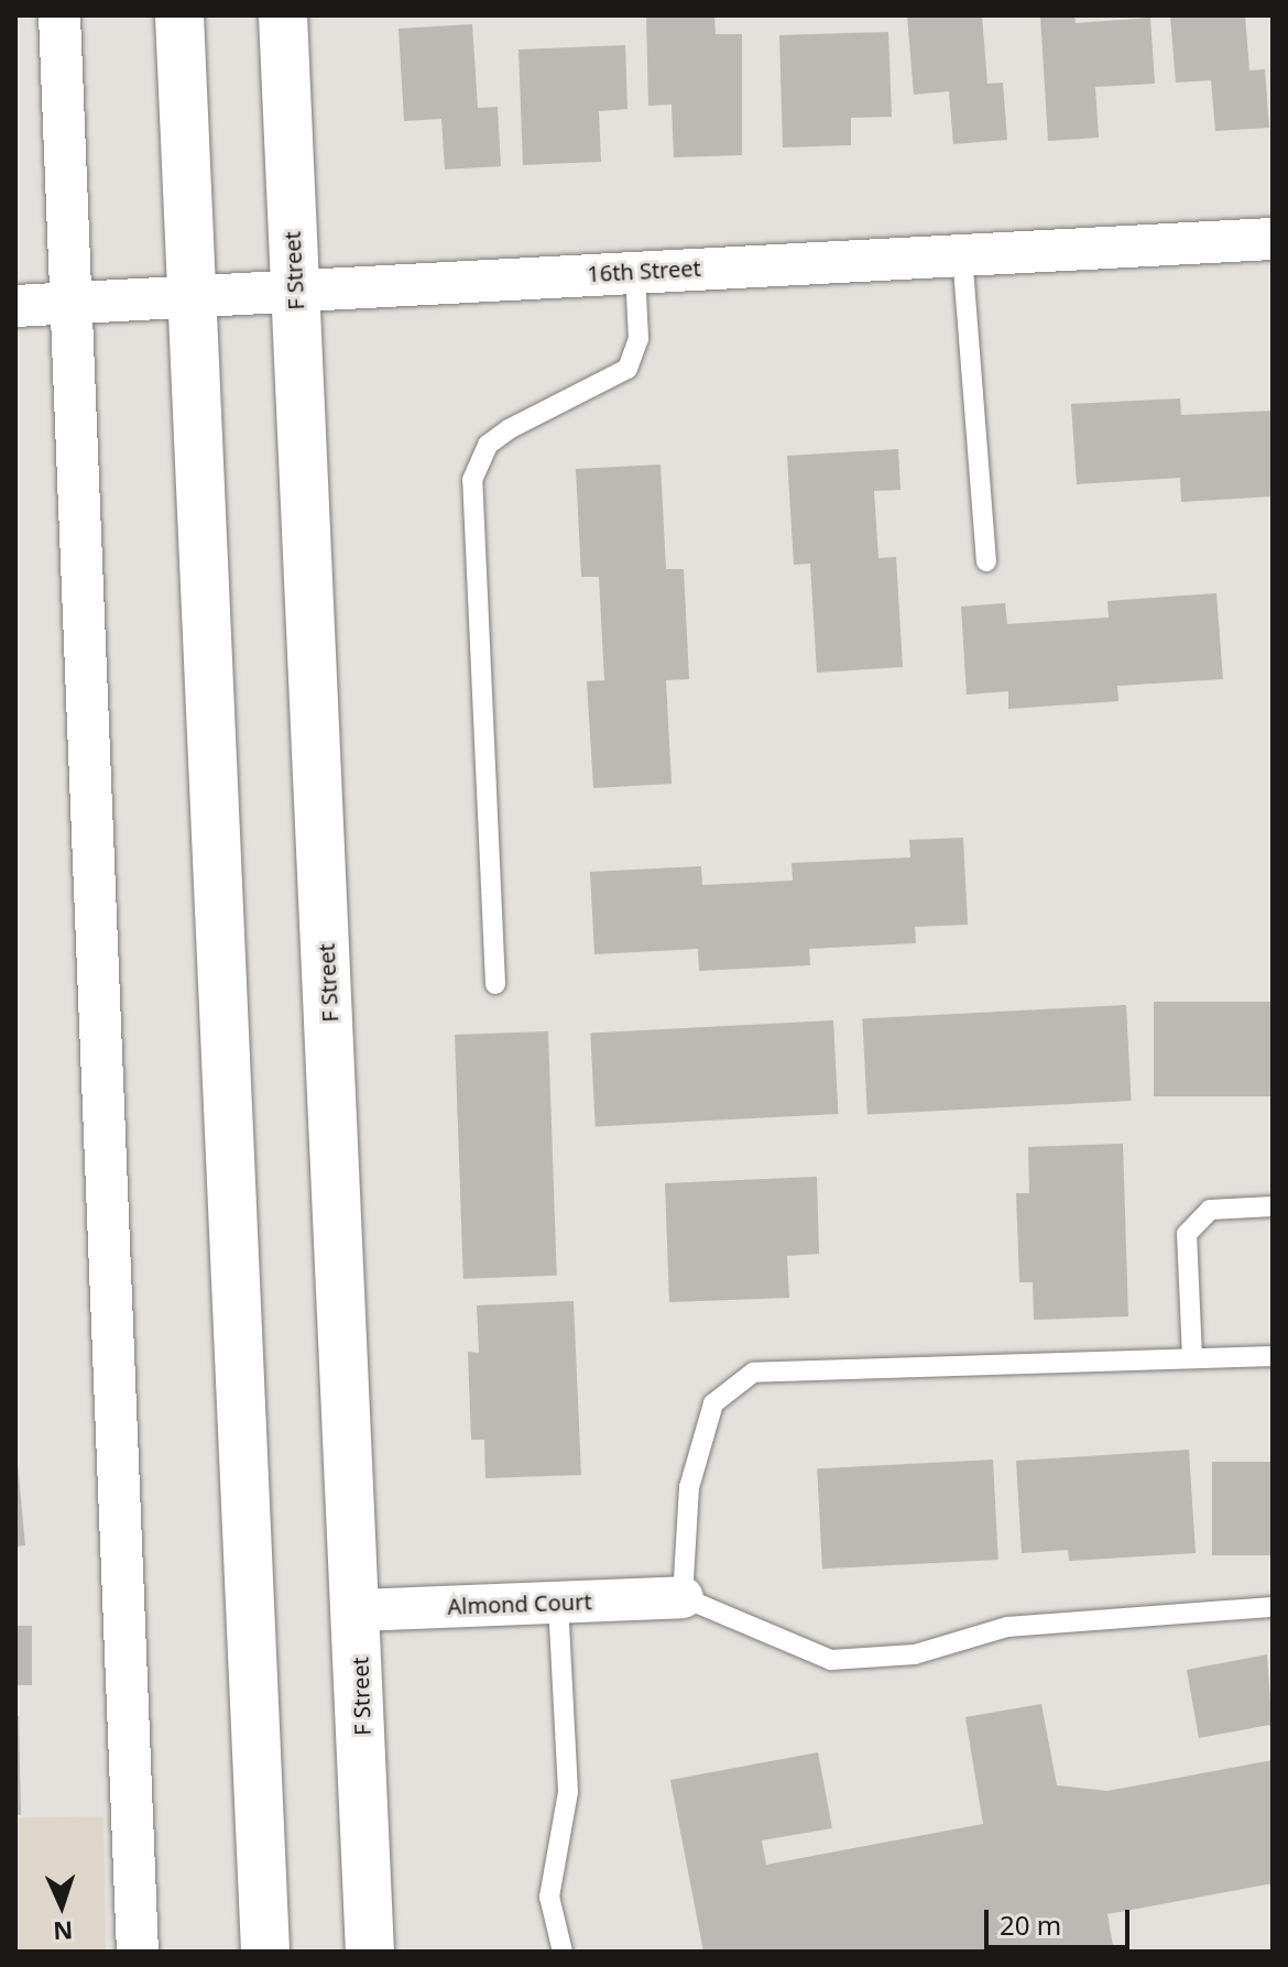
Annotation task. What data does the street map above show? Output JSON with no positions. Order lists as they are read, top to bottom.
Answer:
{
  "streets": {
    "main road": ["F Street"],
    "street": ["16th Street", "Almond Court"]
  },
  "crossings": [
    ["F Street", "16th Street"],
    ["F Street", "Almond Court"]
  ],
  "scale_bar": "20 m",
  "north": "bottom"
}
